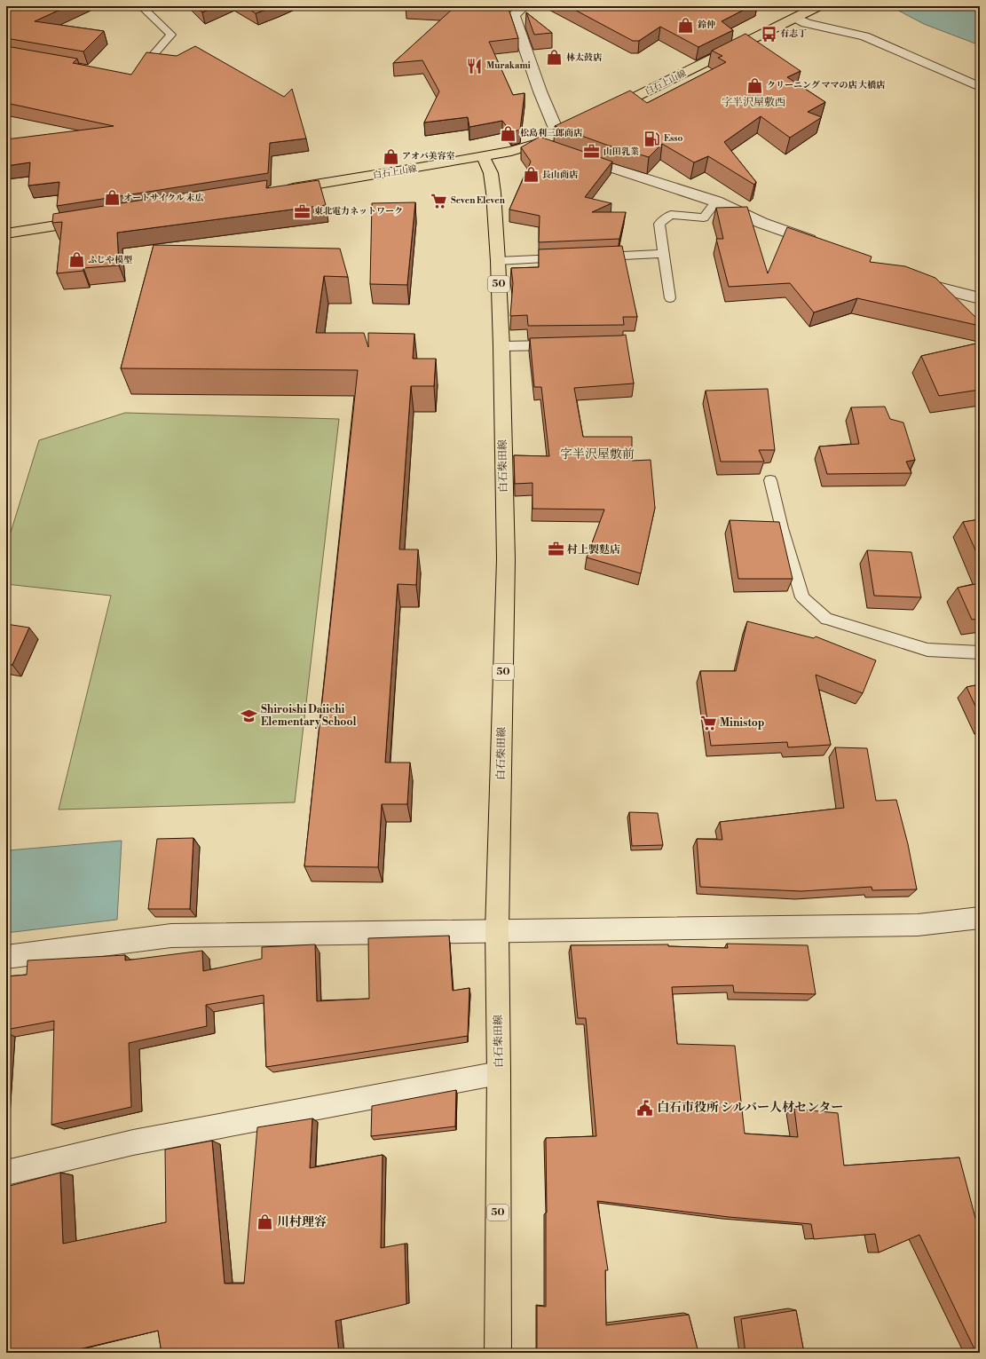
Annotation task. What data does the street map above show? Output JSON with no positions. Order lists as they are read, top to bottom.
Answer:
{
  "streets": {
    "main road": ["白石上山線", "50", "白石柴田線"]
  },
  "crossings": [
    ["白石上山線", "白石柴田線"]
  ],
  "districts": ["字半沢屋敷西", "字半沢屋敷前"],
  "places": {
    "shop": [
      "鈴仲",
      "林太鼓店",
      "クリーニング ママの店 大橋店",
      "松島利三郎商店",
      "アオバ美容室",
      "長山商店",
      "オートサイクル 末広",
      "ふじや模型",
      "川村理容"
    ],
    "bus stop": ["有志丁"],
    "restaurant": ["Murakami"],
    "fuel station": ["Esso"],
    "office": ["山田乳業", "東北電力ネットワーク", "村上製麩店"],
    "supermarket": ["Seven Eleven", "Ministop"],
    "school or university": ["Shiroishi Daiichi Elementary School"],
    "public building": ["白石市役所 シルバー人材センター"]
  }
}
